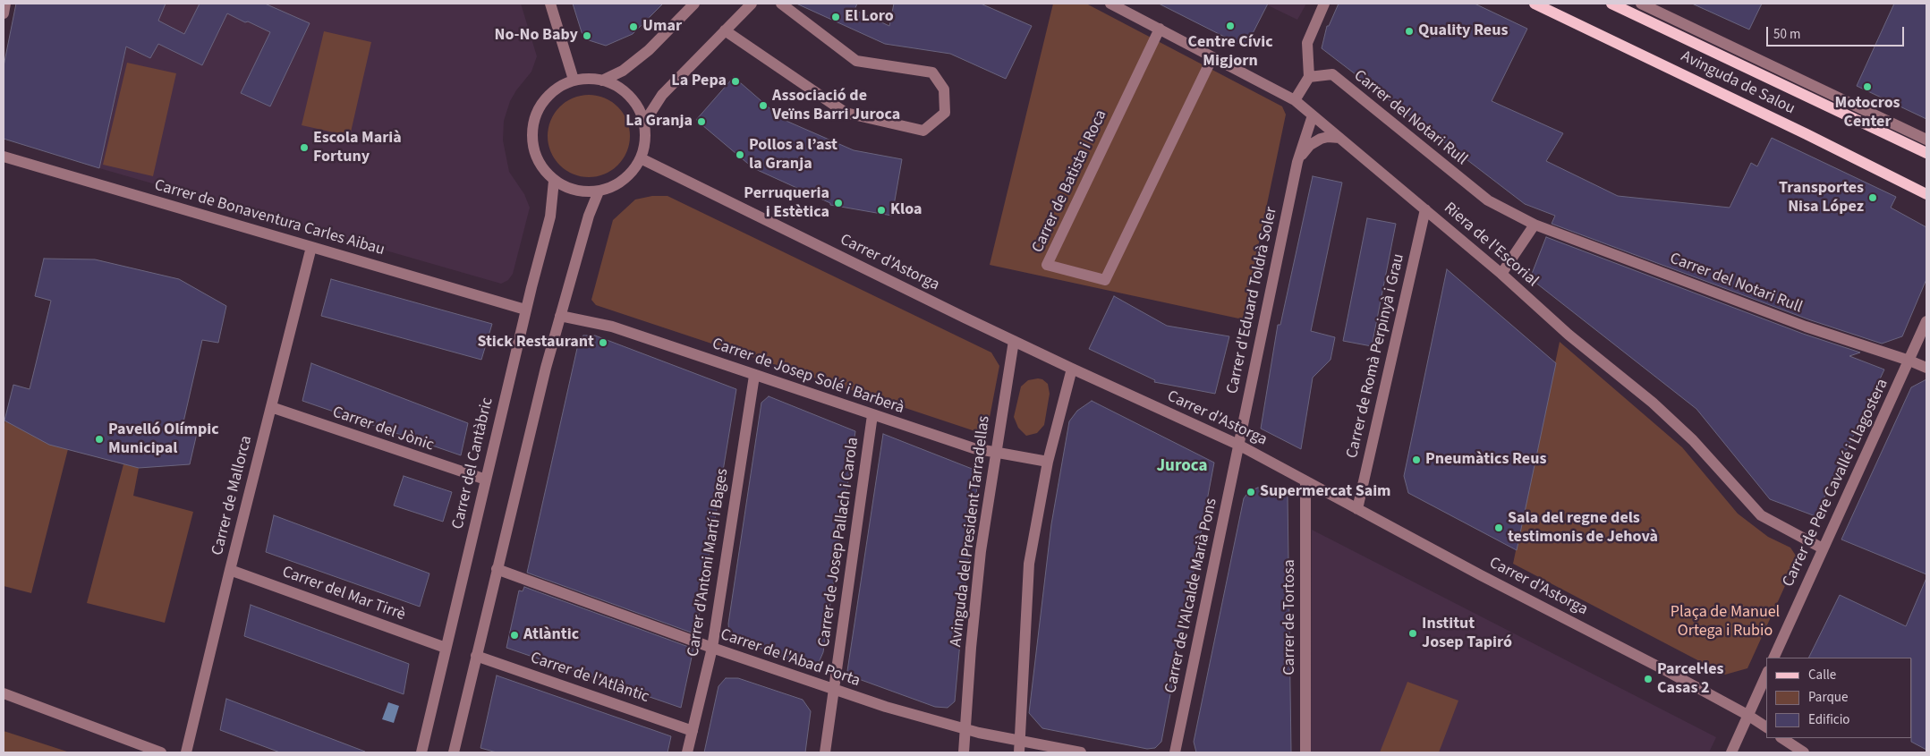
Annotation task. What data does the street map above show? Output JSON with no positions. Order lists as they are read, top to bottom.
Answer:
{
  "streets": {
    "main road": ["Avinguda de Salou"],
    "street": [
      "Carrer del Notari Rull",
      "Carrer de Batista i Roca",
      "Carrer de Bonaventura Carles Aibau",
      "Riera de l'Escorial",
      "Carrer d'Astorga",
      "Carrer d'Eduard Toldrà Soler",
      "Carrer de Romà Perpinyà i Grau",
      "Carrer de Josep Solé i Barberà",
      "Carrer del Jònic",
      "Carrer del Cantàbric",
      "Carrer de Pere Cavallé i Llagostera",
      "Carrer de Mallorca",
      "Avinguda del President Tarradellas",
      "Carrer de Josep Pallach i Carola",
      "Carrer d'Antoni Martí i Bages",
      "Carrer del Mar Tirrè",
      "Carrer de l'Alcalde Marià Pons",
      "Carrer de Tortosa",
      "Carrer de l'Abad Porta",
      "Carrer de l'Atlàntic"
    ]
  },
  "crossings": [
    ["Carrer del Notari Rull", "Carrer de Pere Cavallé i Llagostera"],
    ["Carrer de Batista i Roca", "Riera de l'Escorial"],
    ["Carrer de Bonaventura Carles Aibau", "Carrer del Cantàbric"],
    ["Carrer de Bonaventura Carles Aibau", "Carrer de Mallorca"],
    ["Riera de l'Escorial", "Carrer d'Eduard Toldrà Soler"],
    ["Riera de l'Escorial", "Carrer de Romà Perpinyà i Grau"],
    ["Riera de l'Escorial", "Carrer de Pere Cavallé i Llagostera"],
    ["Carrer d'Astorga", "Carrer d'Eduard Toldrà Soler"],
    ["Carrer d'Astorga", "Carrer de Romà Perpinyà i Grau"],
    ["Carrer d'Astorga", "Carrer del Cantàbric"],
    ["Carrer d'Astorga", "Avinguda del President Tarradellas"],
    ["Carrer d'Astorga", "Carrer de l'Alcalde Marià Pons"],
    ["Carrer d'Astorga", "Carrer de Tortosa"],
    ["Carrer d'Eduard Toldrà Soler", "Carrer de l'Alcalde Marià Pons"],
    ["Carrer de Josep Solé i Barberà", "Avinguda del President Tarradellas"],
    ["Carrer de Josep Solé i Barberà", "Carrer de Josep Pallach i Carola"],
    ["Carrer de Josep Solé i Barberà", "Carrer d'Antoni Martí i Bages"],
    ["Carrer del Jònic", "Carrer del Cantàbric"],
    ["Carrer del Jònic", "Carrer de Mallorca"],
    ["Carrer del Cantàbric", "Carrer del Mar Tirrè"],
    ["Carrer de Mallorca", "Carrer del Mar Tirrè"],
    ["Avinguda del President Tarradellas", "Carrer de l'Abad Porta"],
    ["Carrer de Josep Pallach i Carola", "Carrer de l'Abad Porta"],
    ["Carrer d'Antoni Martí i Bages", "Carrer de l'Abad Porta"],
    ["Carrer d'Antoni Martí i Bages", "Carrer de l'Atlàntic"]
  ],
  "districts": ["Juroca"],
  "parks": ["Plaça de Manuel Ortega i Rubio"],
  "places": [
    "El Loro",
    "Centre Cívic Migjorn",
    "Umar",
    "Quality Reus",
    "No-No Baby",
    "La Pepa",
    "Motocros Center",
    "Associació de Veïns Barri Juroca",
    "La Granja",
    "Escola Marià Fortuny",
    "Pollos a l’ast la Granja",
    "Transportes Nisa López",
    "Perruqueria i Estètica",
    "Kloa",
    "Stick Restaurant",
    "Pavelló Olímpic Municipal",
    "Pneumàtics Reus",
    "Supermercat Saim",
    "Sala del regne dels testimonis de Jehovà",
    "Institut Josep Tapiró",
    "Atlàntic",
    "Parcel·les Casas 2"
  ],
  "legend": ["Calle", "Parque", "Edificio"],
  "scale_bar": "50 m"
}
